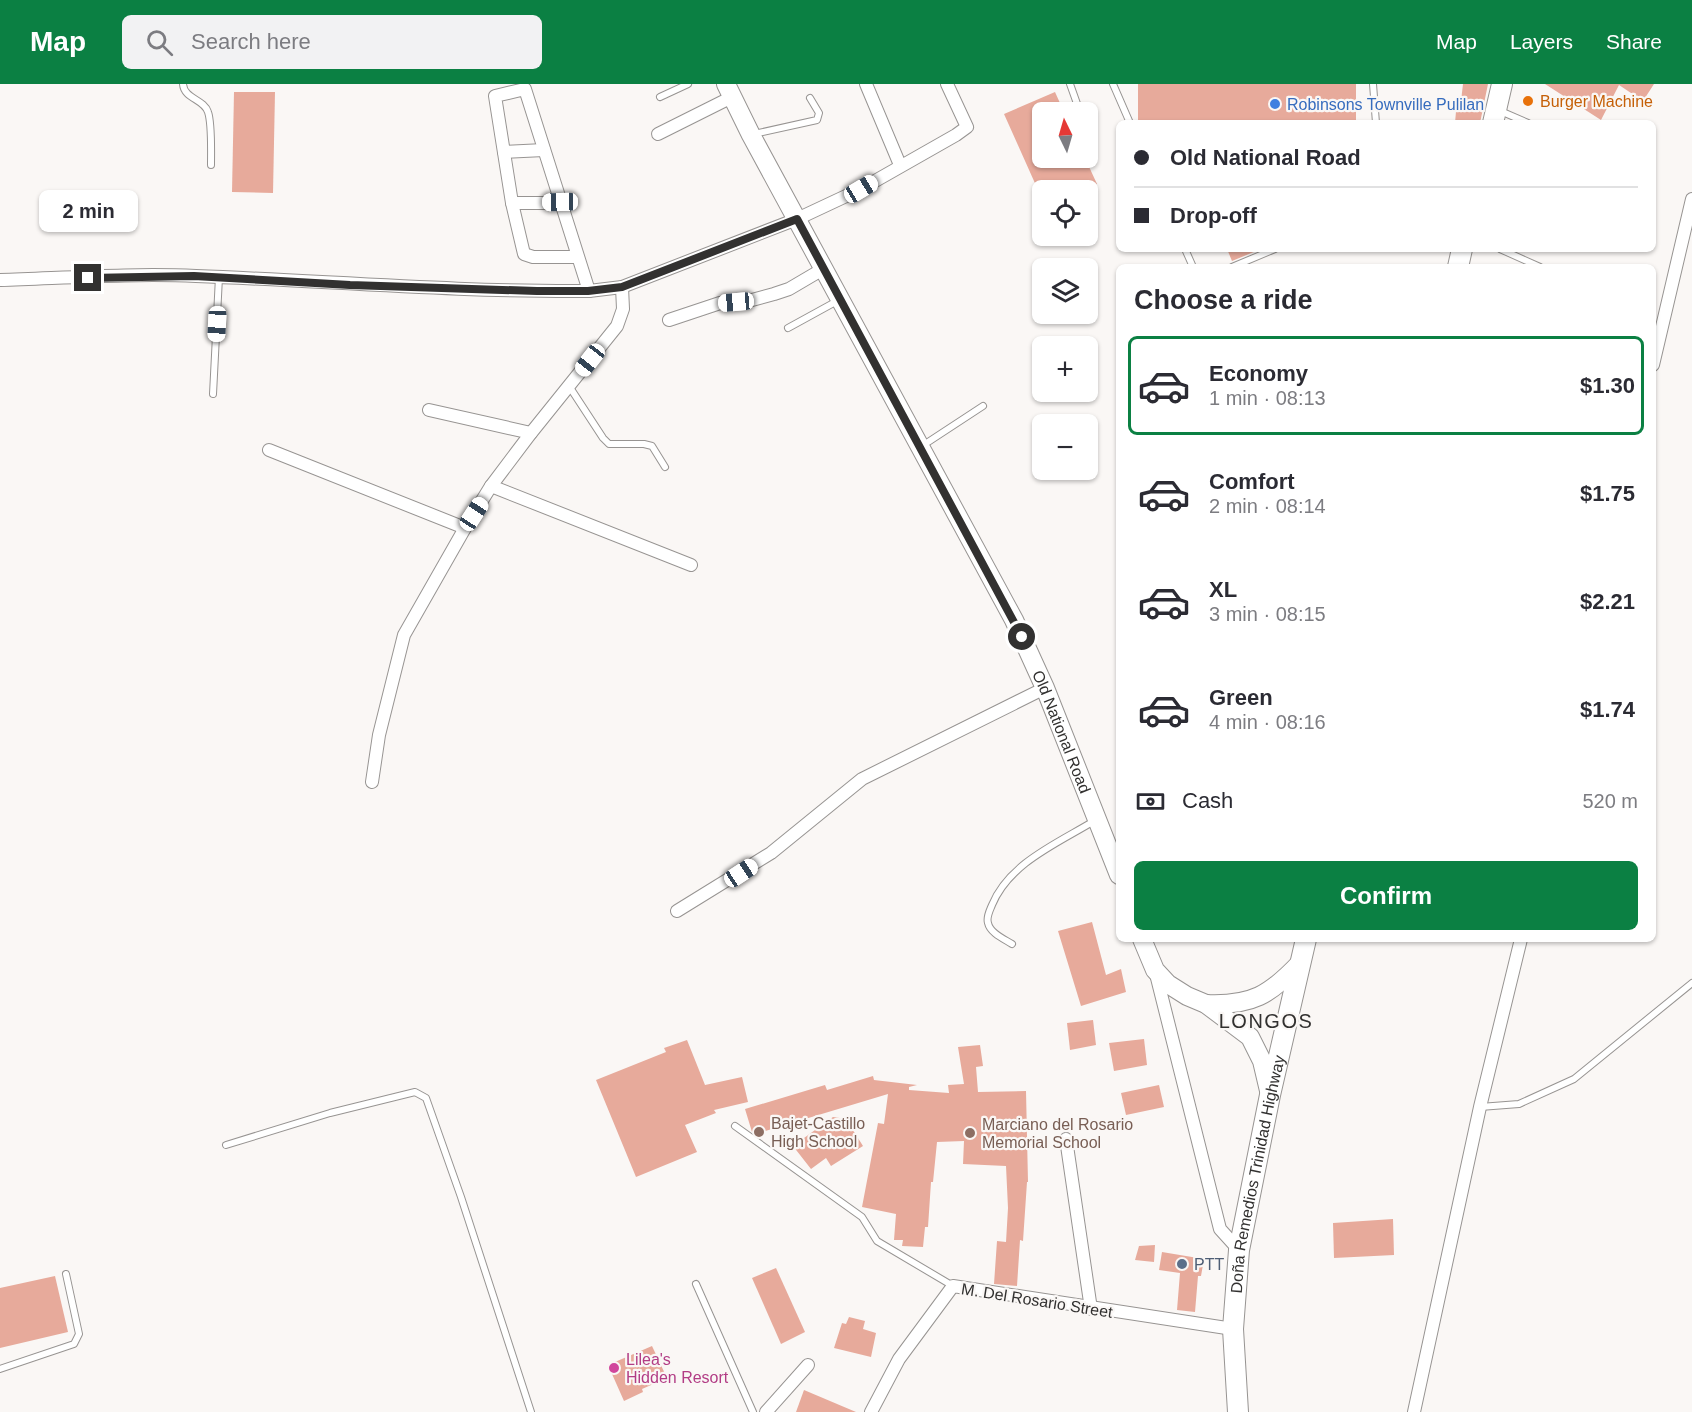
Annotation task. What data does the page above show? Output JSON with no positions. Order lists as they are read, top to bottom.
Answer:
{
  "streets": {
    "main road": ["Old National Road", "Doña Remedios Trinidad Highway"],
    "street": ["M. Del Rosario Street"]
  },
  "crossings": [
    ["Doña Remedios Trinidad Highway", "M. Del Rosario Street"]
  ],
  "districts": ["LONGOS"],
  "places": [
    "Burger Machine",
    "Robinsons Townville Pulilan",
    "Bajet-Castillo High School",
    "Marciano del Rosario Memorial School",
    "PTT",
    "Lilea's Hidden Resort"
  ],
  "north": "top",
  "page": {
    "header": "Map",
    "search": "Search here",
    "nav": ["Map", "Layers", "Share"],
    "map_buttons": ["+", "−"],
    "banner": ["Old National Road", "Drop-off"],
    "bubble": "2 min",
    "heading": "Choose a ride",
    "list": [
      {
        "name": "Economy",
        "note": "1 min · 08:13",
        "value": "$1.30"
      },
      {
        "name": "Comfort",
        "note": "2 min · 08:14",
        "value": "$1.75"
      },
      {
        "name": "XL",
        "note": "3 min · 08:15",
        "value": "$2.21"
      },
      {
        "name": "Green",
        "note": "4 min · 08:16",
        "value": "$1.74"
      }
    ],
    "pay": ["Cash", "520 m"],
    "buttons": "Confirm"
  }
}
